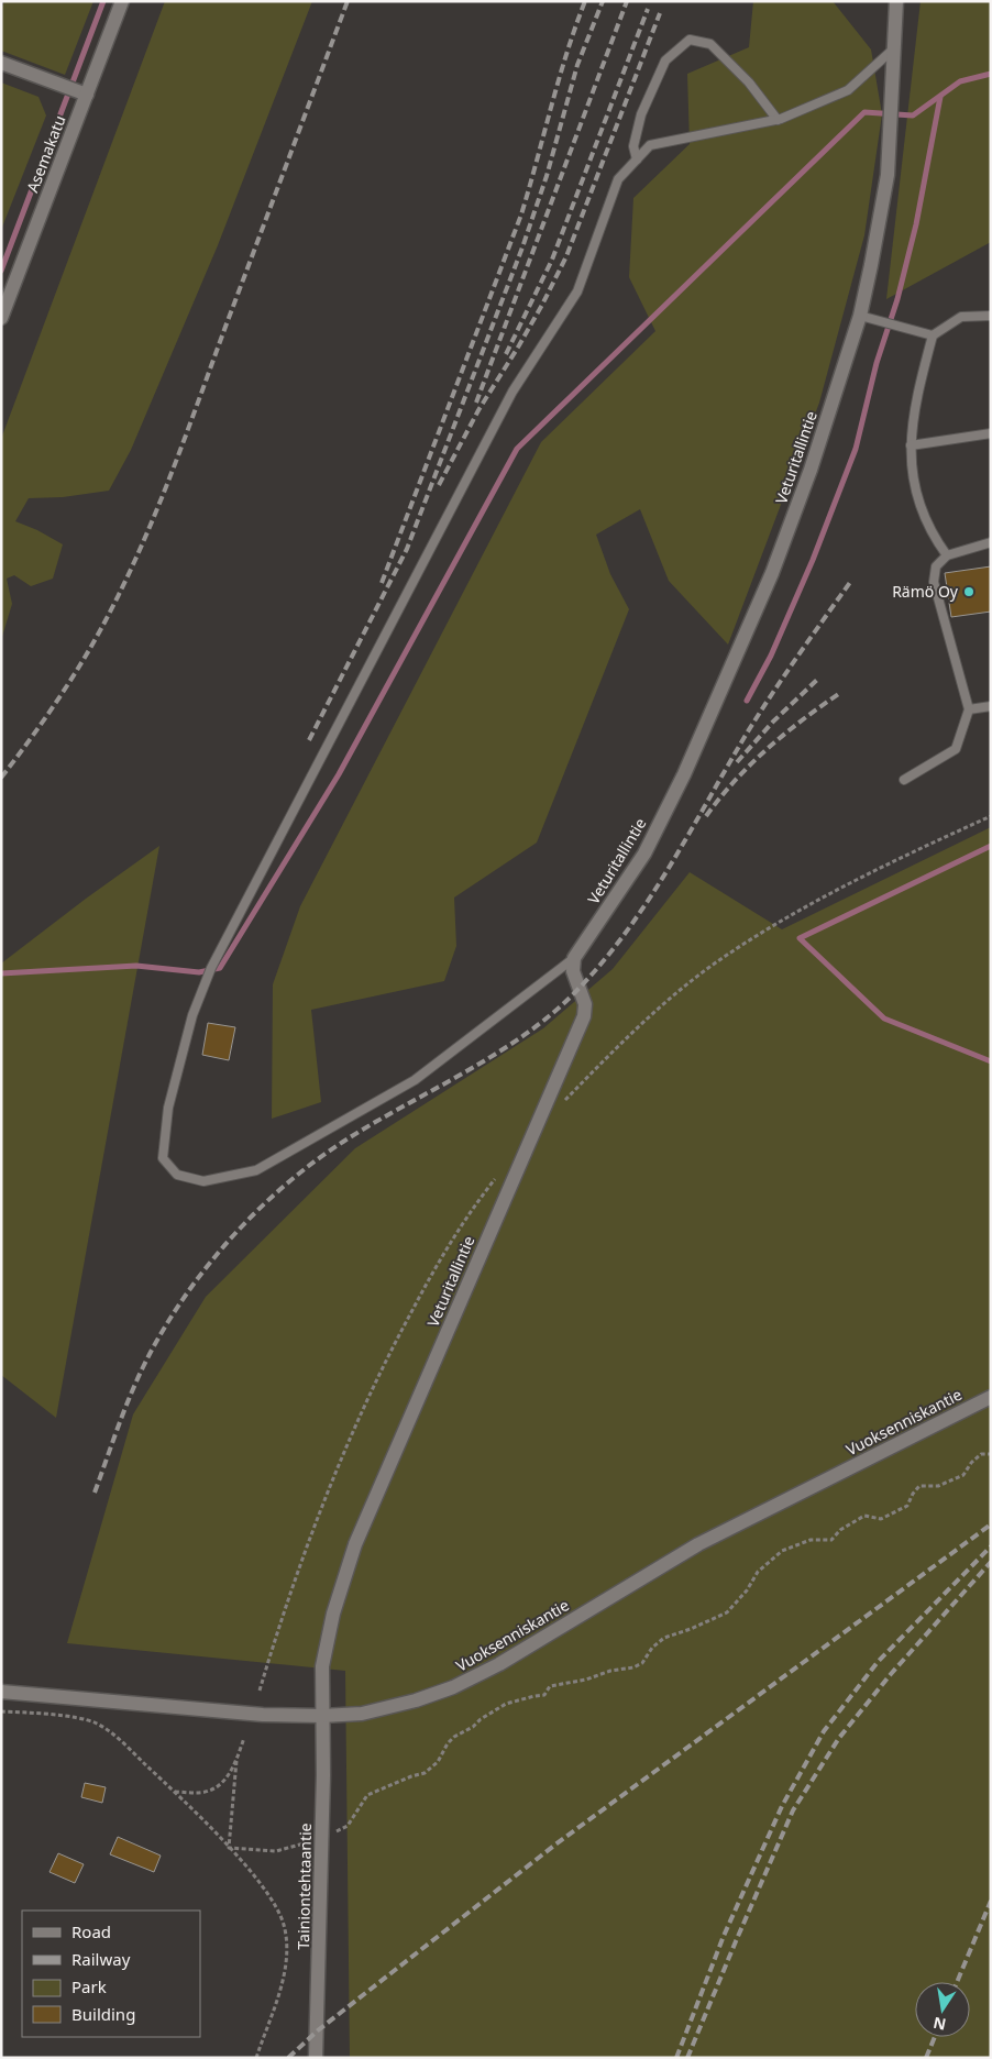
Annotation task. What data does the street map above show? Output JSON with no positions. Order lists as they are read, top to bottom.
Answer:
{
  "streets": {
    "street": [
      "Asemakatu",
      "Veturitallintie",
      "Vuoksenniskantie",
      "Tainiontehtaantie"
    ]
  },
  "crossings": [
    ["Veturitallintie", "Vuoksenniskantie"],
    ["Veturitallintie", "Tainiontehtaantie"],
    ["Vuoksenniskantie", "Tainiontehtaantie"]
  ],
  "places": ["Rämö Oy"],
  "legend": [
    "Road",
    "Railway",
    "Park",
    "Building"
  ],
  "north": "bottom"
}
